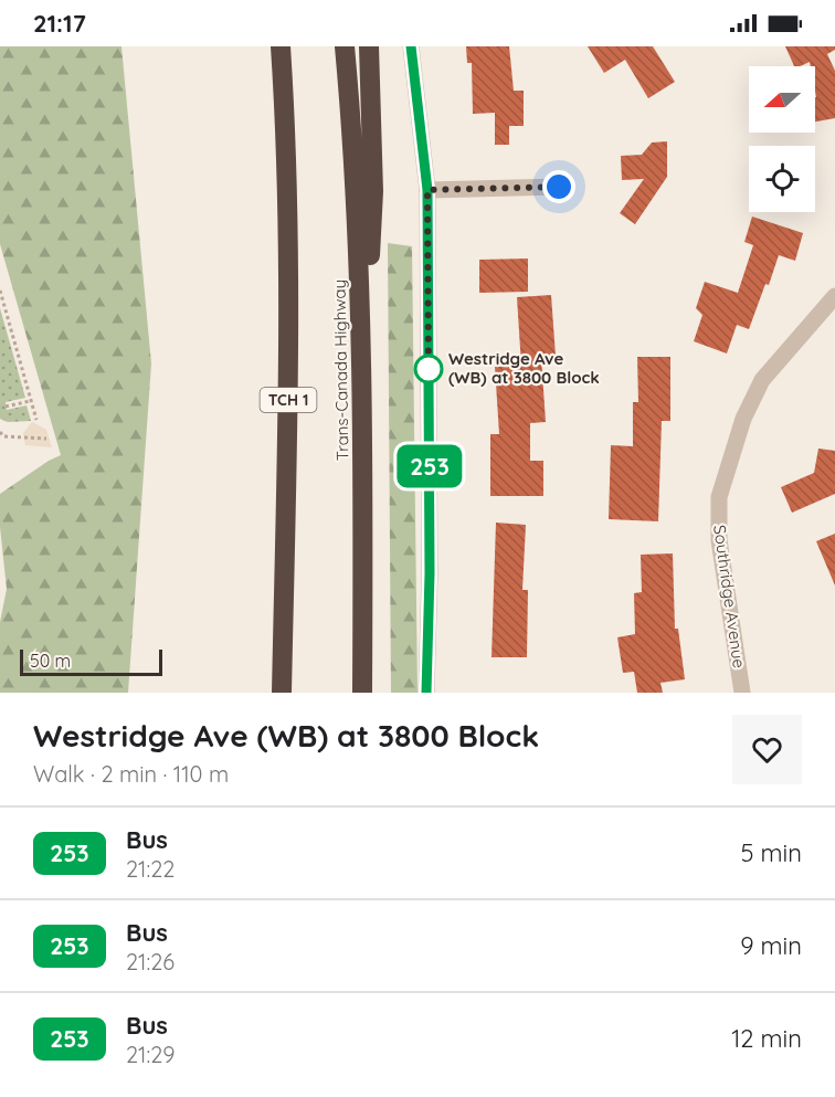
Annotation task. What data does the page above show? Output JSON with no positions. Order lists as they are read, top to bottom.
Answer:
{
  "streets": {
    "highway": ["Trans-Canada Highway", "TCH 1"],
    "street": ["Southridge Avenue"]
  },
  "places": ["Westridge Ave (WB) at 3800 Block"],
  "lines": ["bus line 253"],
  "scale_bar": "50 m",
  "north": "left",
  "page": {
    "status": "21:17",
    "on_map": "253",
    "scale": "50 m",
    "heading": ["Westridge Ave (WB) at 3800 Block", "Walk · 2 min · 110 m"],
    "list": [
      {
        "mark": "253",
        "name": "Bus",
        "note": "21:22",
        "value": "5 min"
      },
      {
        "mark": "253",
        "name": "Bus",
        "note": "21:26",
        "value": "9 min"
      },
      {
        "mark": "253",
        "name": "Bus",
        "note": "21:29",
        "value": "12 min"
      }
    ]
  }
}
